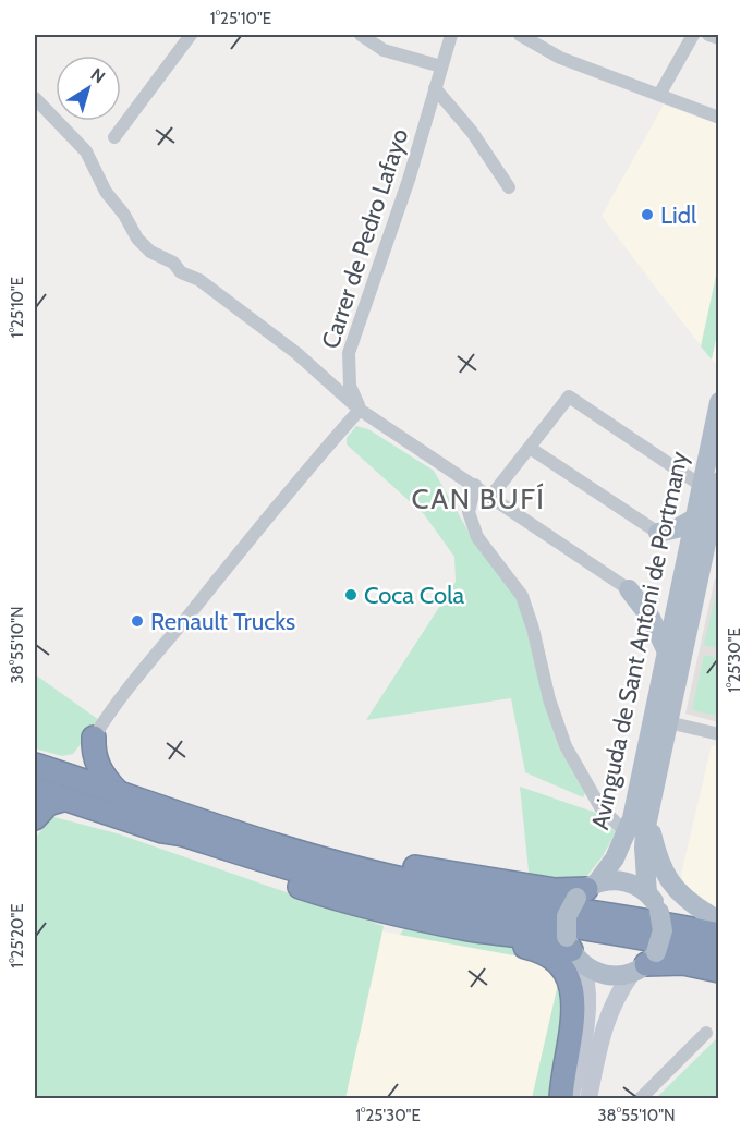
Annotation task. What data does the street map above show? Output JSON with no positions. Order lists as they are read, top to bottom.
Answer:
{
  "streets": {
    "main road": ["Avinguda de Sant Antoni de Portmany"],
    "street": ["Carrer de Pedro Lafayo"]
  },
  "districts": ["CAN BUFÍ"],
  "places": ["Lidl", "Coca Cola", "Renault Trucks"],
  "north": "top right",
  "coordinates": [
    "1°25'10\"E",
    "38°55'10\"N",
    "1°25'30\"E",
    "1°25'20\"E"
  ]
}
